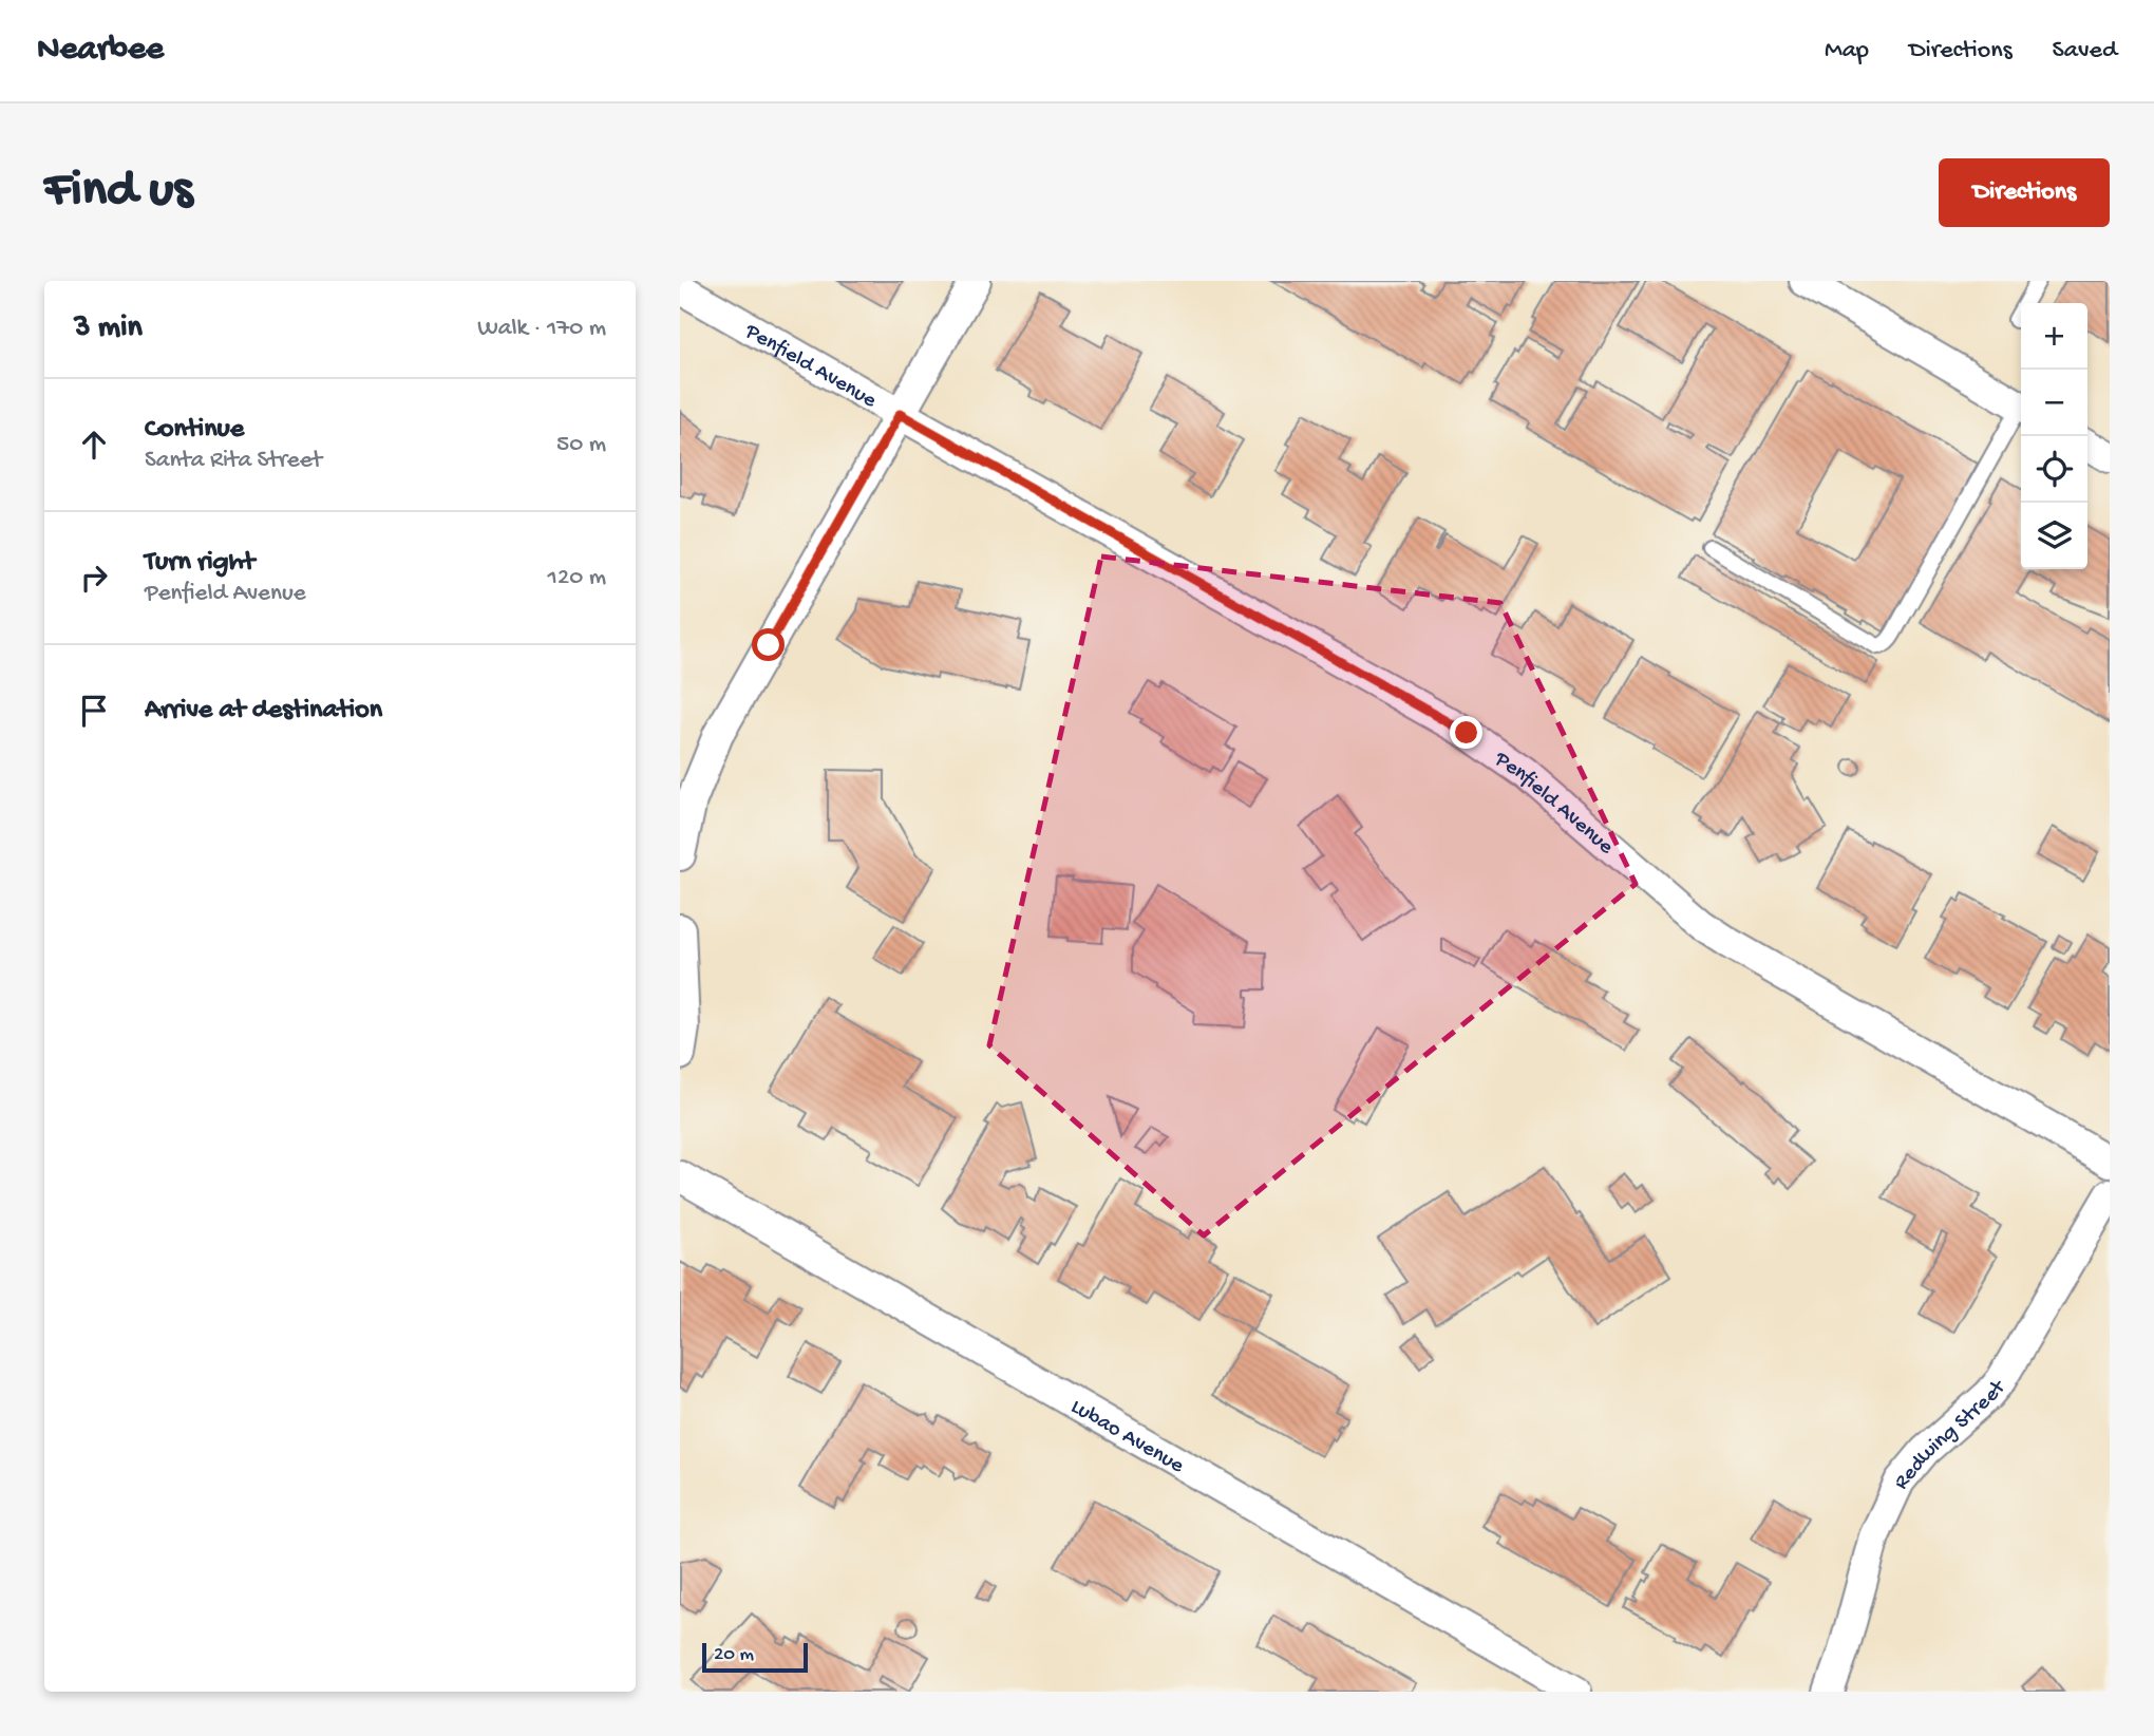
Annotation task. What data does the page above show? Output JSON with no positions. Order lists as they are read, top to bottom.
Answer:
{
  "streets": {
    "street": ["Penfield Avenue", "Lubao Avenue", "Redwing Street"]
  },
  "scale_bar": "20 m",
  "page": {
    "header": "Nearbee",
    "nav": ["Map", "Directions", "Saved"],
    "buttons": "Directions",
    "title": "Find us",
    "heading": ["3 min", "Walk · 170 m"],
    "map_buttons": ["+", "−"],
    "list": [
      ["Continue", "Santa Rita Street", "50 m"],
      ["Turn right", "Penfield Avenue", "120 m"],
      "Arrive at destination"
    ],
    "scale": "20 m"
  }
}
